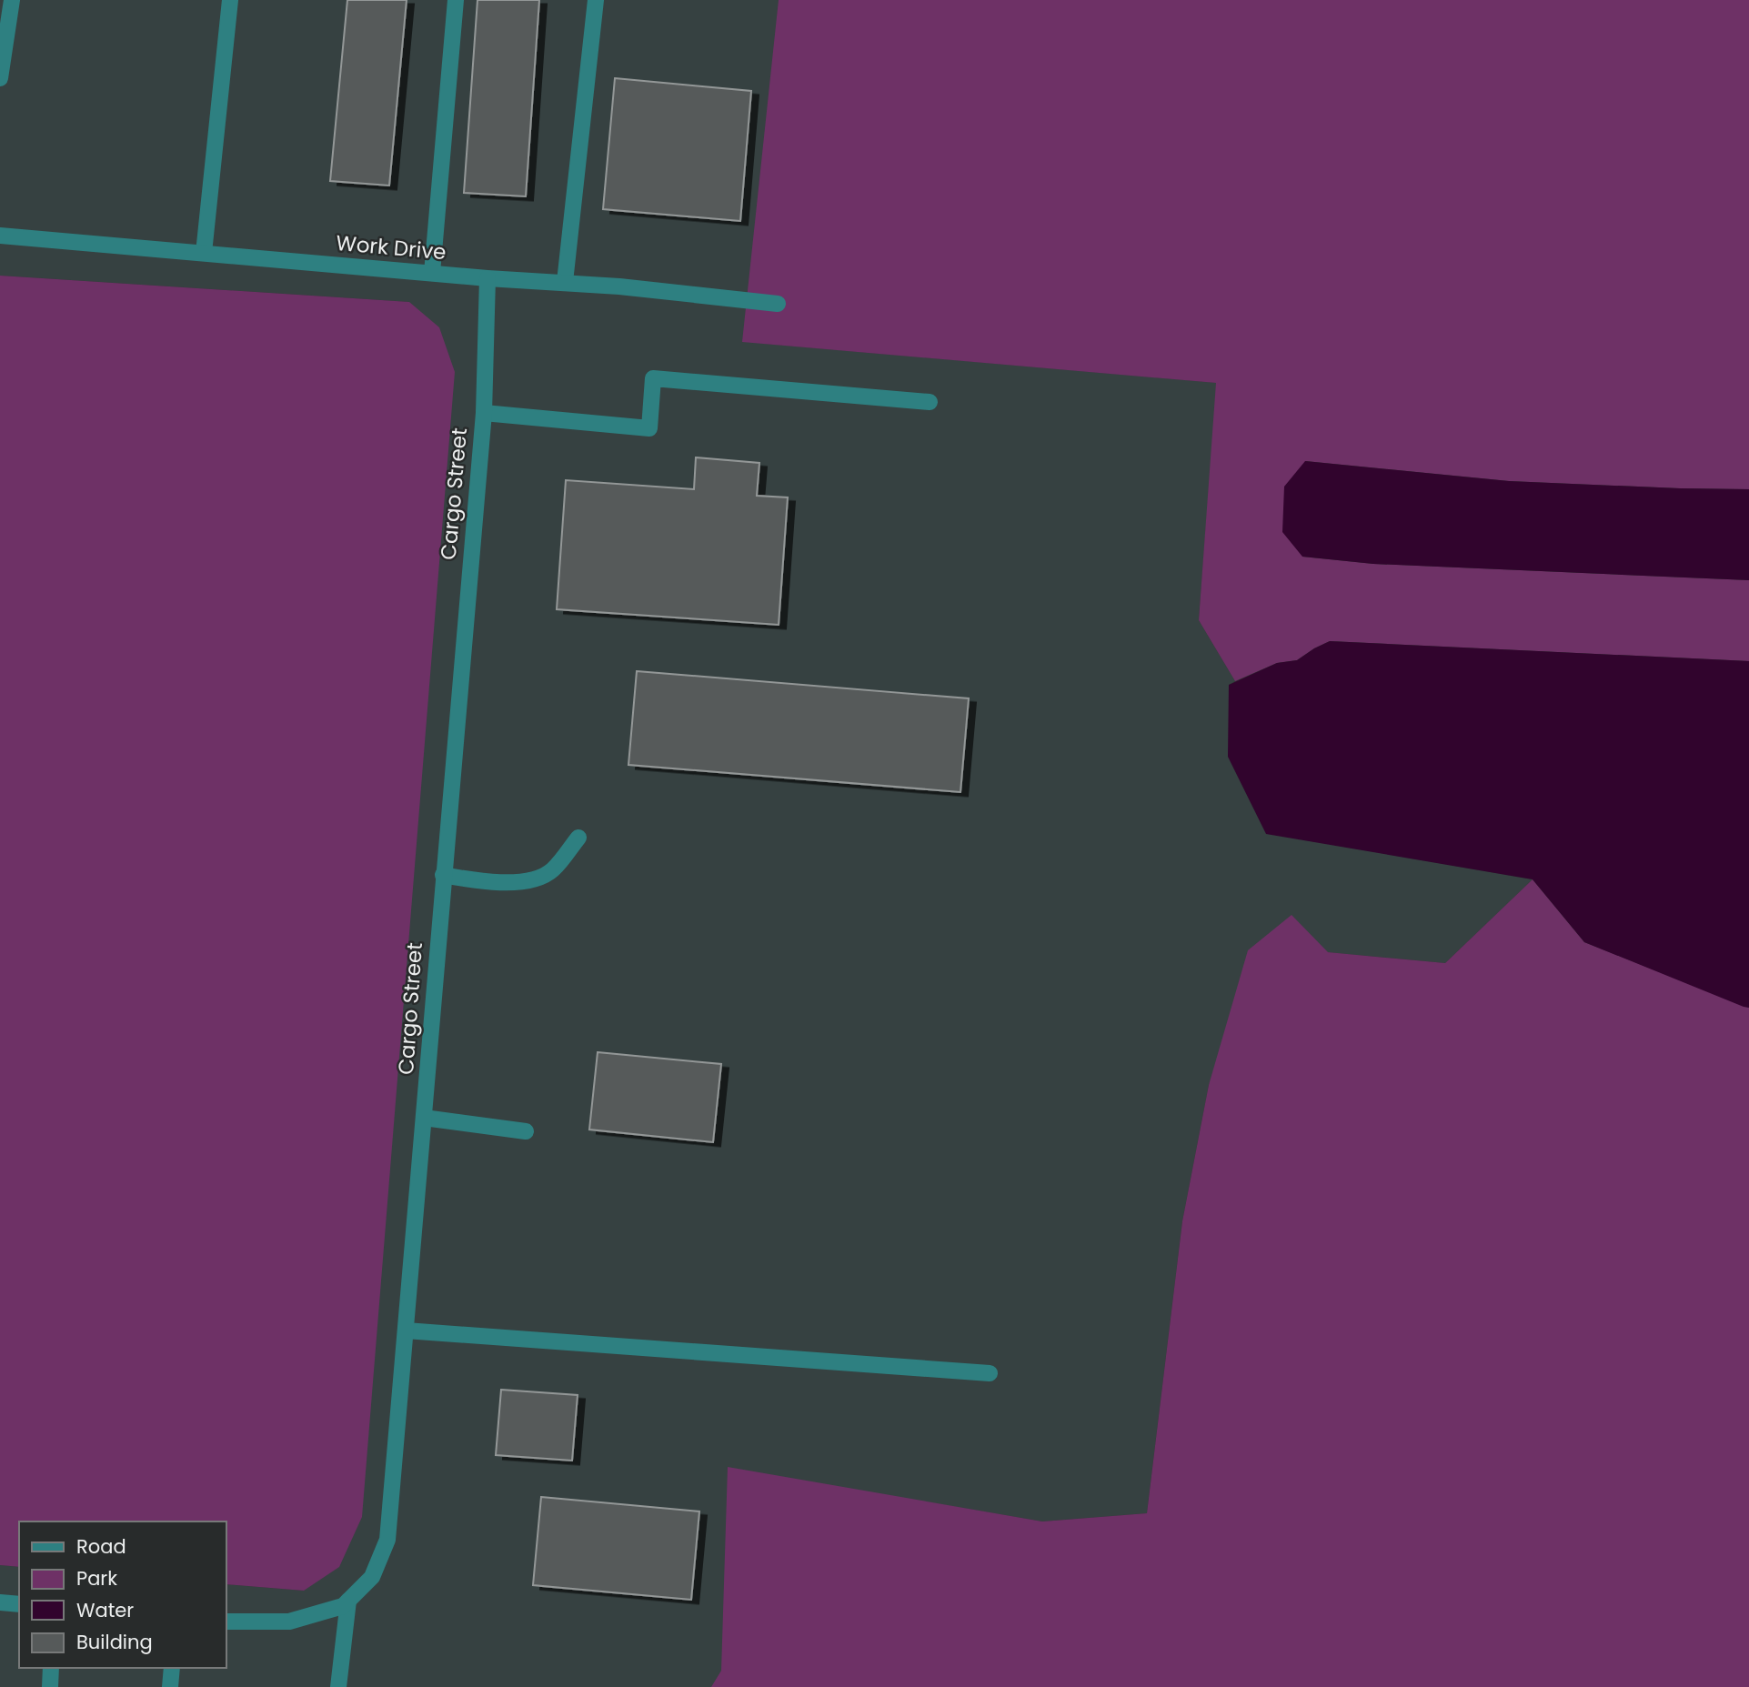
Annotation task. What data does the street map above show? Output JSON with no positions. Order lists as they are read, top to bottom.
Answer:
{
  "streets": {
    "street": ["Work Drive", "Cargo Street"]
  },
  "crossings": [
    ["Work Drive", "Cargo Street"]
  ],
  "legend": [
    "Road",
    "Park",
    "Water",
    "Building"
  ]
}
